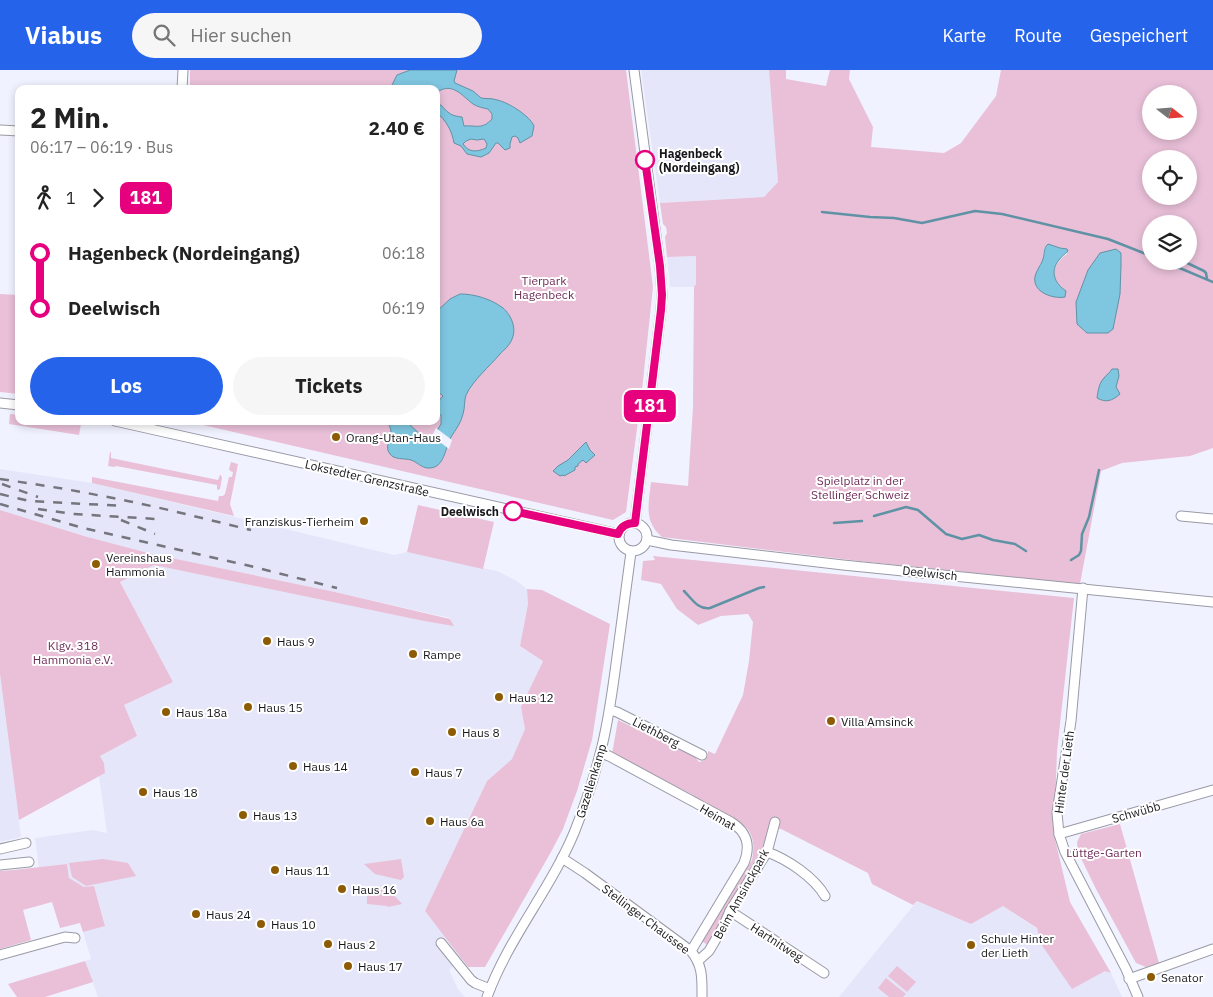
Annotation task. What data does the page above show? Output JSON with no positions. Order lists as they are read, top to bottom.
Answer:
{
  "streets": {
    "street": [
      "Lokstedter Grenzstraße",
      "Deelwisch",
      "Liethberg",
      "Hinter der Lieth",
      "Gazellenkamp",
      "Schwübb",
      "Heimat",
      "Beim Amsinckpark",
      "Stellinger Chaussee",
      "Hartnitweg"
    ]
  },
  "crossings": [
    ["Lokstedter Grenzstraße", "Deelwisch"],
    ["Lokstedter Grenzstraße", "Gazellenkamp"],
    ["Deelwisch", "Hinter der Lieth"],
    ["Deelwisch", "Gazellenkamp"],
    ["Liethberg", "Gazellenkamp"],
    ["Hinter der Lieth", "Schwübb"],
    ["Gazellenkamp", "Heimat"],
    ["Gazellenkamp", "Stellinger Chaussee"],
    ["Heimat", "Stellinger Chaussee"],
    ["Beim Amsinckpark", "Stellinger Chaussee"],
    ["Beim Amsinckpark", "Hartnitweg"]
  ],
  "parks": [
    "Tierpark Hagenbeck",
    "Spielplatz in der Stellinger Schweiz",
    "Klgv. 318 Hammonia e.V.",
    "Lüttge-Garten"
  ],
  "places": [
    "Hagenbeck (Nordeingang)",
    "Orang-Utan-Haus",
    "Deelwisch",
    "Franziskus-Tierheim",
    "Vereinshaus Hammonia",
    "Haus 9",
    "Rampe",
    "Haus 12",
    "Haus 15",
    "Haus 18a",
    "Villa Amsinck",
    "Haus 8",
    "Haus 14",
    "Haus 7",
    "Haus 18",
    "Haus 13",
    "Haus 6a",
    "Haus 11",
    "Haus 16",
    "Haus 24",
    "Haus 10",
    "Haus 2",
    "Schule Hinter der Lieth",
    "Haus 17",
    "Senator"
  ],
  "lines": ["bus line 181"],
  "north": "right",
  "page": {
    "header": "Viabus",
    "search": "Hier suchen",
    "nav": ["Karte", "Route", "Gespeichert"],
    "on_map": "181",
    "heading": ["2 Min.", "06:17 – 06:19 · Bus", "2.40 €"],
    "legs": ["1", "181"],
    "list": [
      {
        "name": "Hagenbeck (Nordeingang)",
        "value": "06:18"
      },
      {
        "name": "Deelwisch",
        "value": "06:19"
      }
    ],
    "buttons": ["Los", "Tickets"]
  }
}
